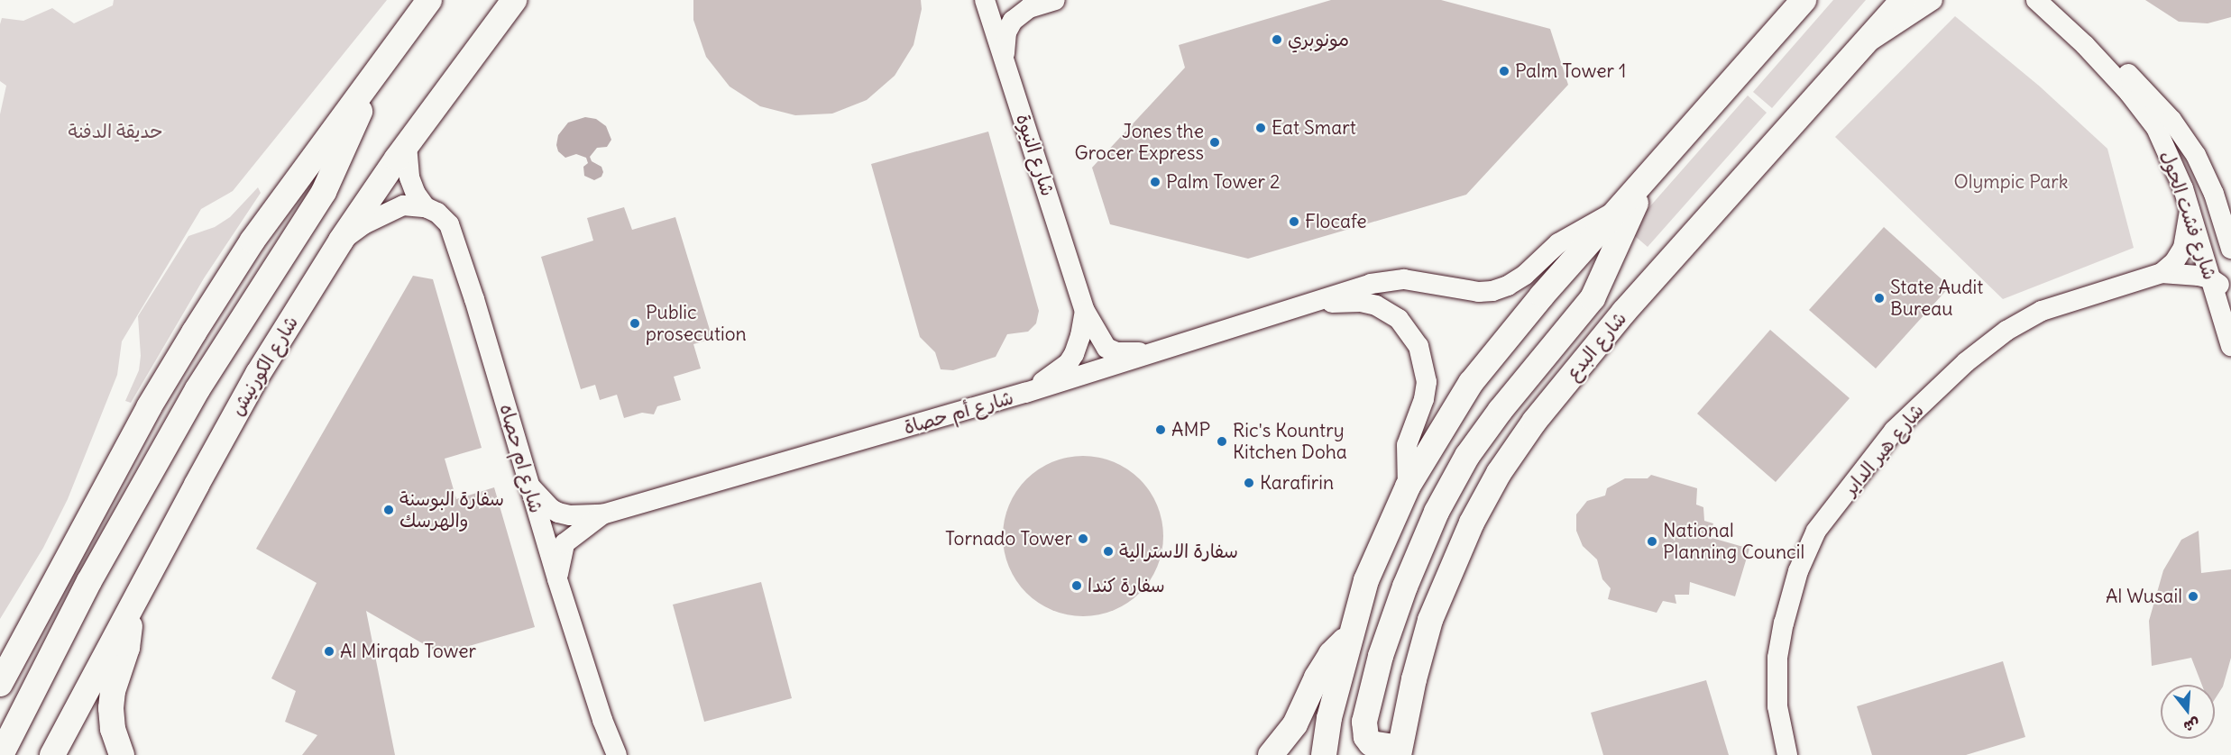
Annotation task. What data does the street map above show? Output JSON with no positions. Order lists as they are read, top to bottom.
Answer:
{
  "streets": {
    "main road": ["شارع البدع", "شارع الكورنيش"],
    "street": [
      "شارع النيوة",
      "شارع فشت الحول",
      "شارع أم حصاة",
      "شارع هير الداير",
      "شارع ام حصاه"
    ]
  },
  "crossings": [
    ["شارع النيوة", "شارع أم حصاة"],
    ["شارع فشت الحول", "شارع هير الداير"],
    ["شارع الكورنيش", "شارع ام حصاه"],
    ["شارع أم حصاة", "شارع ام حصاه"]
  ],
  "parks": ["حديقة الدفنة", "Olympic Park"],
  "places": [
    "مونوبري",
    "Palm Tower 1",
    "Eat Smart",
    "Jones the Grocer Express",
    "Palm Tower 2",
    "Flocafe",
    "State Audit Bureau",
    "Public prosecution",
    "AMP",
    "Ric's Kountry Kitchen Doha",
    "Karafirin",
    "سفارة البوسنة والهرسك",
    "Tornado Tower",
    "National Planning Council",
    "سفارة الاسترالية",
    "سفارة كندا",
    "Al Wusail",
    "Al Mirqab Tower"
  ],
  "north": "bottom"
}
